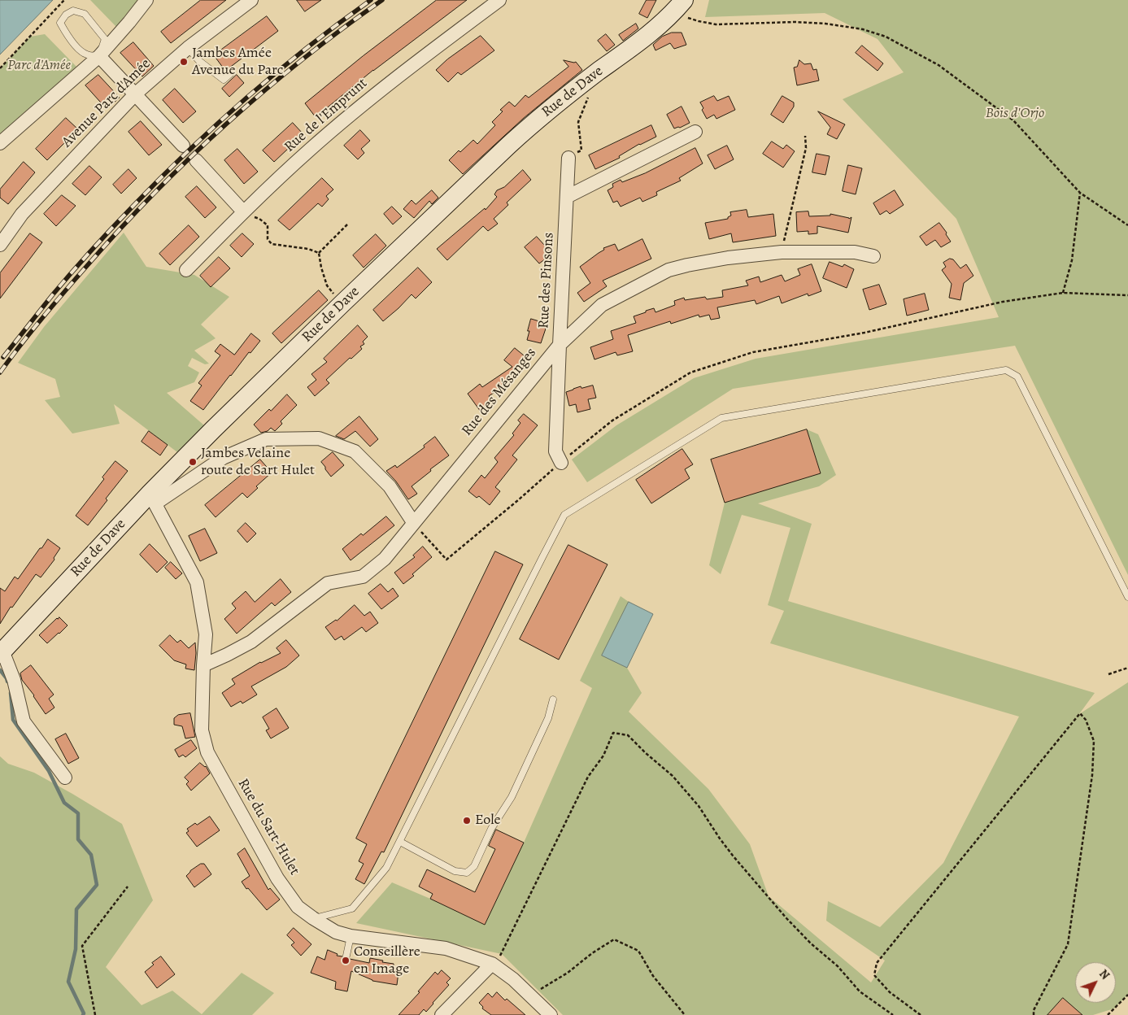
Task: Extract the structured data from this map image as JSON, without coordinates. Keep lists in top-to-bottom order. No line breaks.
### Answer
{"streets":{"main road":["Rue de Dave"],"street":["Avenue Parc d'Amée","Rue de l'Emprunt","Rue des Pinsons","Rue des Mésanges","Rue du Sart-Hulet"]},"crossings":[["Rue de Dave","Rue du Sart-Hulet"],["Rue des Pinsons","Rue des Mésanges"],["Rue des Mésanges","Rue du Sart-Hulet"]],"parks":["Parc d'Amée","Bois d'Orjo"],"places":["Jambes Amée Avenue du Parc","Jambes Velaine route de Sart Hulet","Eole","Conseillère en Image"],"north":"top right"}
